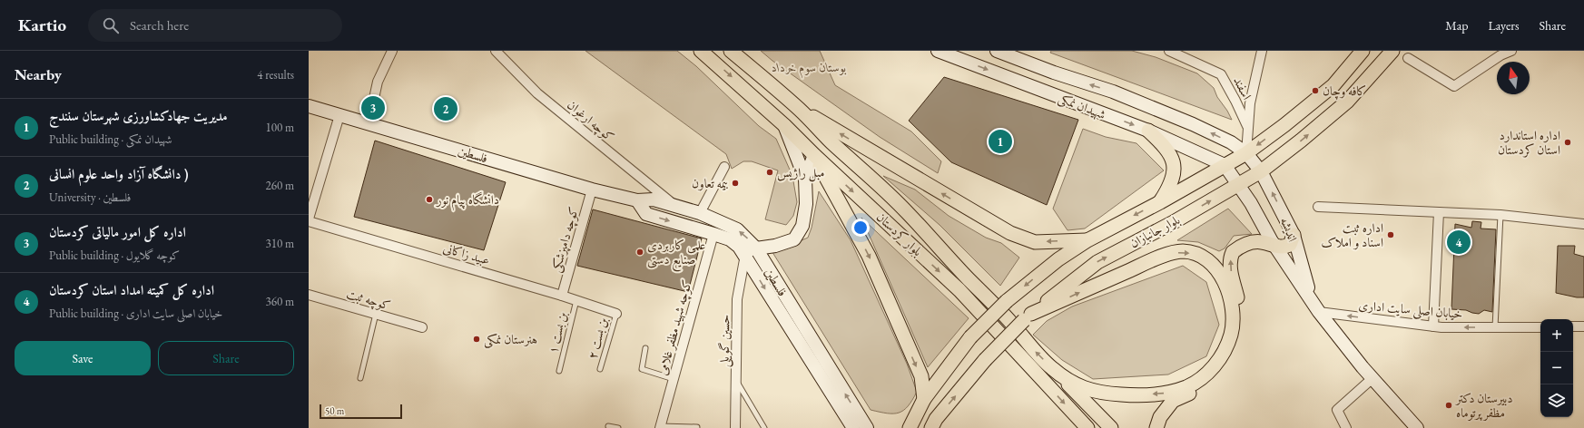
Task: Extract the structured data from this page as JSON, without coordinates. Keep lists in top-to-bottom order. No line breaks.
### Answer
{"streets":{"main road":["بلوار جانبازان","بلوار کردستان"],"street":["اسفند","شهیدان نمکی","کوچه ارغوان","فلسطین","اندیشه","کوچه دامپزشکی","عبید زاکانی","کوچه ثبت","خیابان اصلی سایت اداری","کوچه شهید مظفر غلامی","حسین گویلی"],"lane":["بن بست ۱","بن بست ۲"]},"crossings":[["شهیدان نمکی","اندیشه"],["شهیدان نمکی","بلوار جانبازان"],["کوچه ارغوان","فلسطین"],["فلسطین","کوچه دامپزشکی"],["فلسطین","کوچه شهید مظفر غلامی"],["فلسطین","حسین گویلی"],["اندیشه","بلوار جانبازان"],["اندیشه","خیابان اصلی سایت اداری"],["بلوار جانبازان","بلوار کردستان"],["کوچه دامپزشکی","عبید زاکانی"],["عبید زاکانی","بن بست ۱"],["عبید زاکانی","بن بست ۲"]],"one_way":["خیابان اصلی سایت اداری"],"parks":["بوستان سوم خرداد"],"places":["کافه وچان","اداره استاندارد استان کردستان","مبل راژیس","بیمه تعاون","دانشگاه پیام نور","اداره ثبت اسناد و املاک","علمی کاربردی صنایع دستی","هنرستان نمکی","دبیرستان دکتر مظفر پرتوماه"],"scale_bar":"50 m","north":"top","page":{"header":"Kartio","search":"Search here","nav":["Map","Layers","Share"],"heading":["Nearby","4 results"],"pins":["3","2","1","4"],"list":[{"mark":"1","name":"مدیریت جهادکشاورزی شهرستان سنندج","note":"Public building · شهیدان نمکی","value":"100 m"},{"mark":"2","name":"دانشگاه آزاد واحد علوم انسانی )","note":"University · فلسطین","value":"260 m"},{"mark":"3","name":"اداره کل امور مالیاتی کردستان","note":"Public building · کوچه گلایول","value":"310 m"},{"mark":"4","name":"اداره کل کمیته امداد استان کردستان","note":"Public building · خیابان اصلی سایت اداری","value":"360 m"}],"map_buttons":["+","−"],"buttons":["Save","Share"],"scale":"50 m"}}
